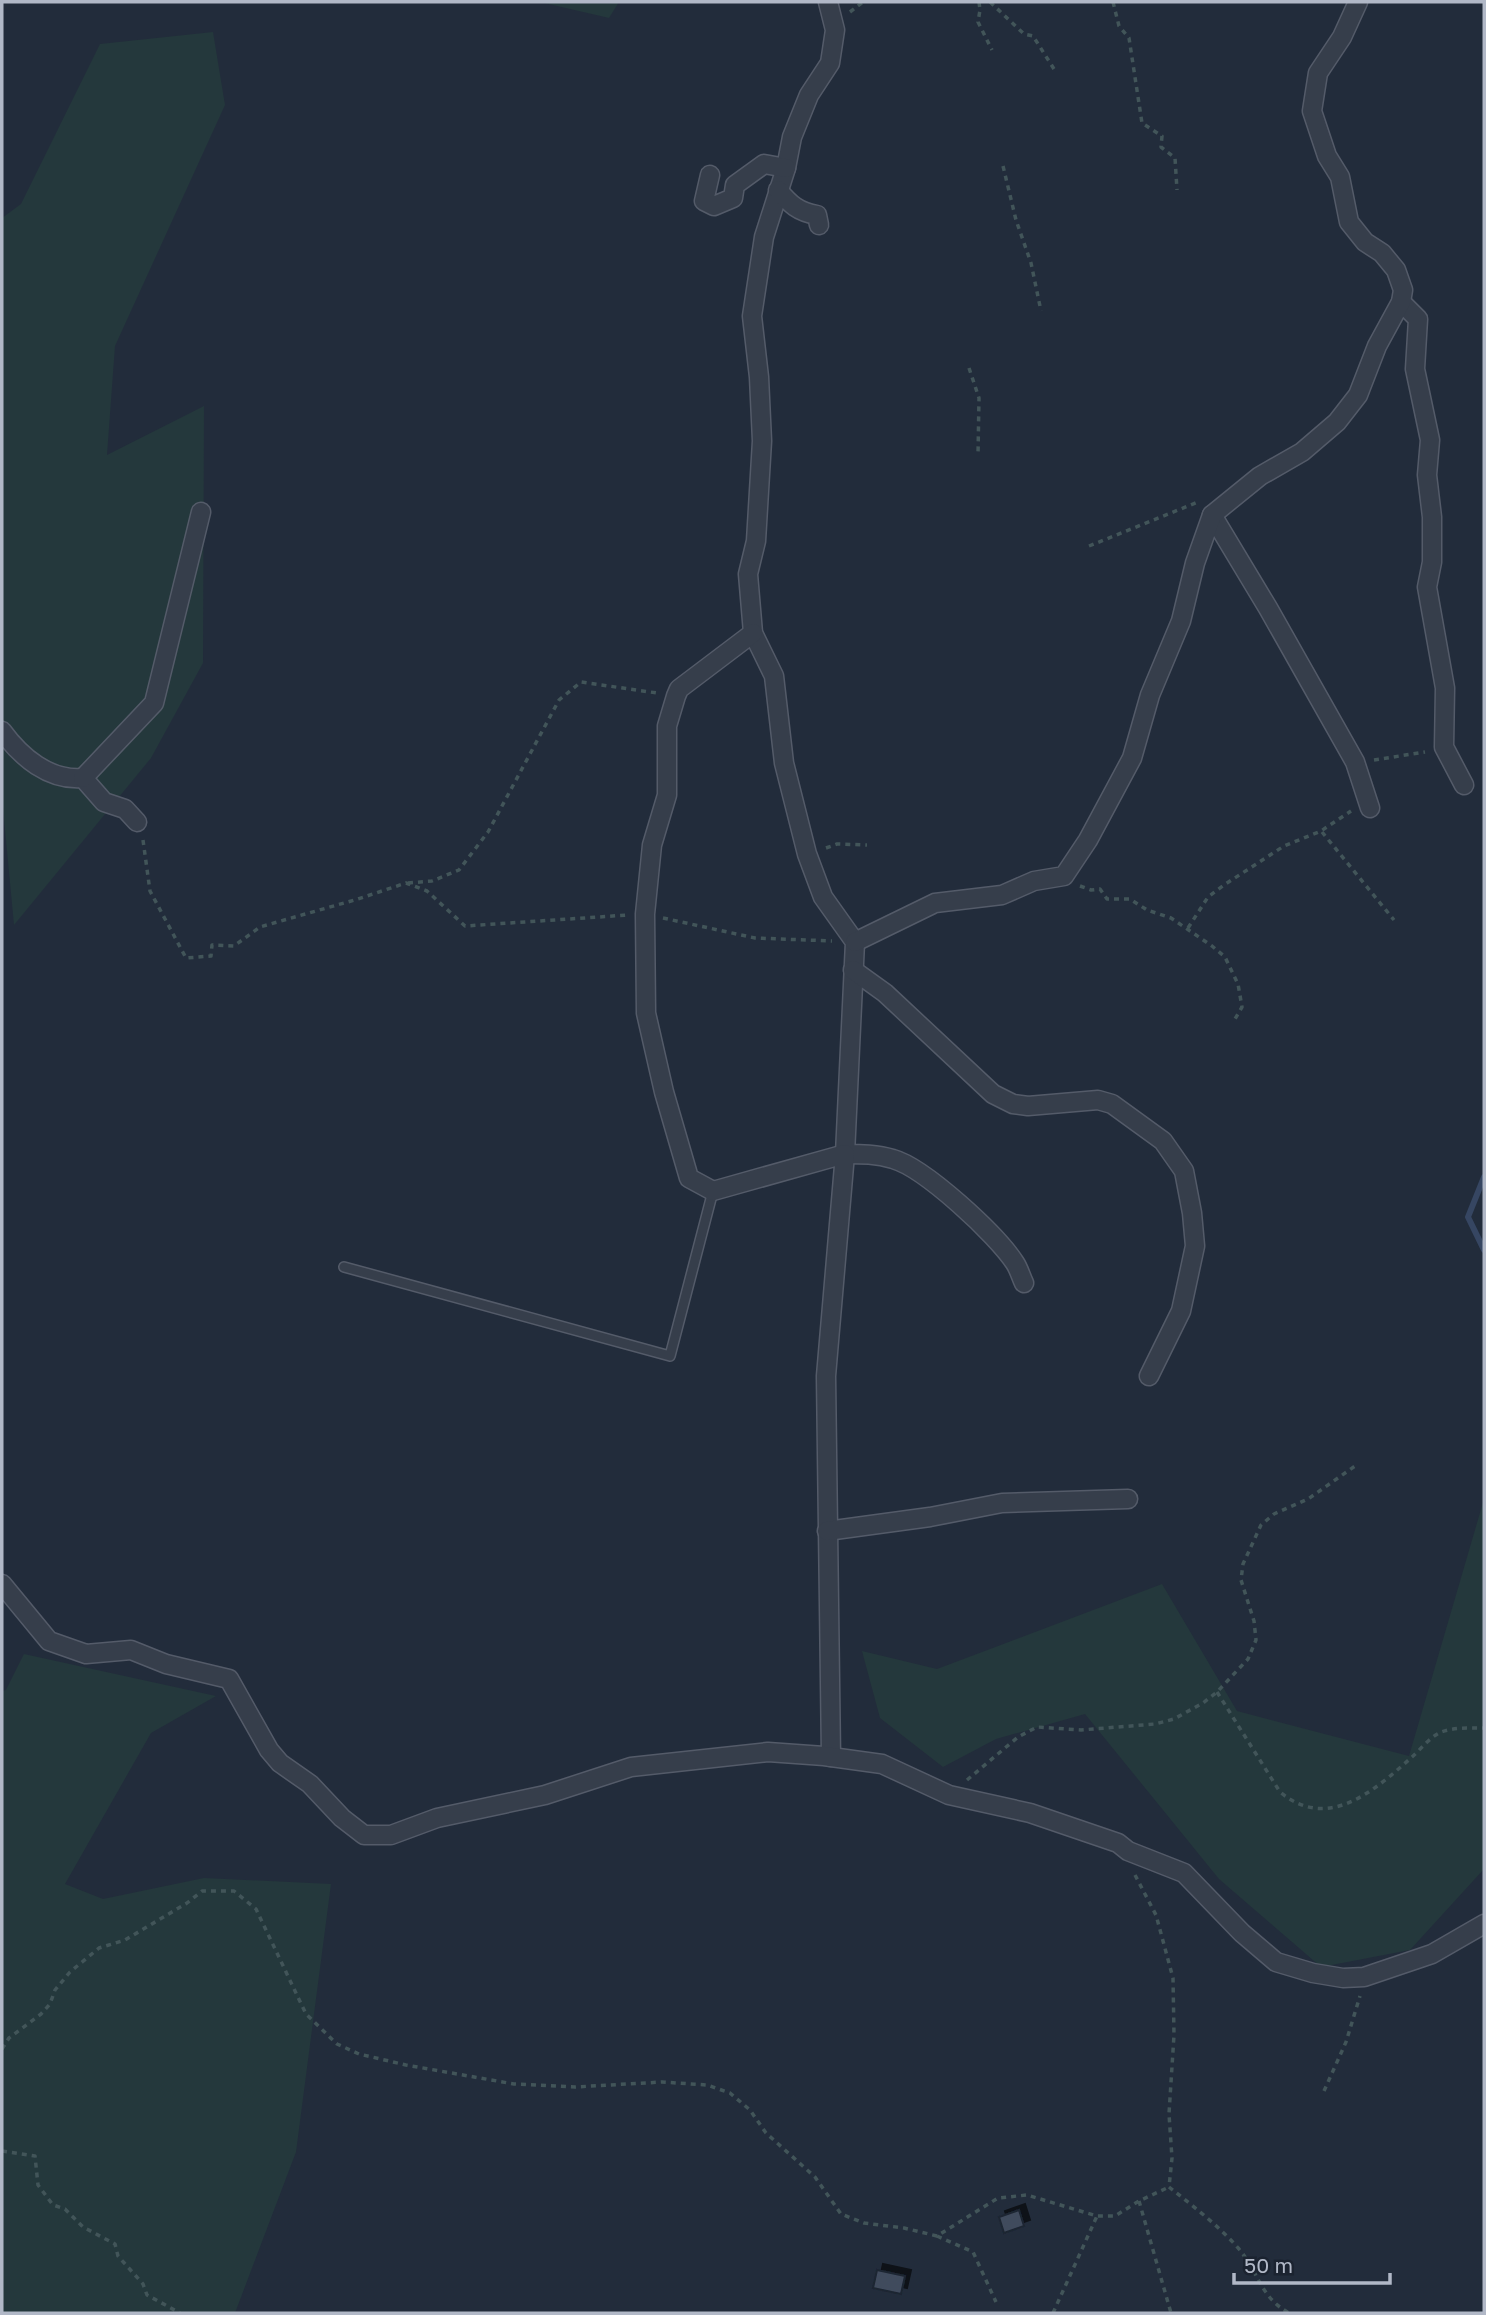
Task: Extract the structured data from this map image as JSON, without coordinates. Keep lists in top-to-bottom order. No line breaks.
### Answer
{"scale_bar":"50 m"}
